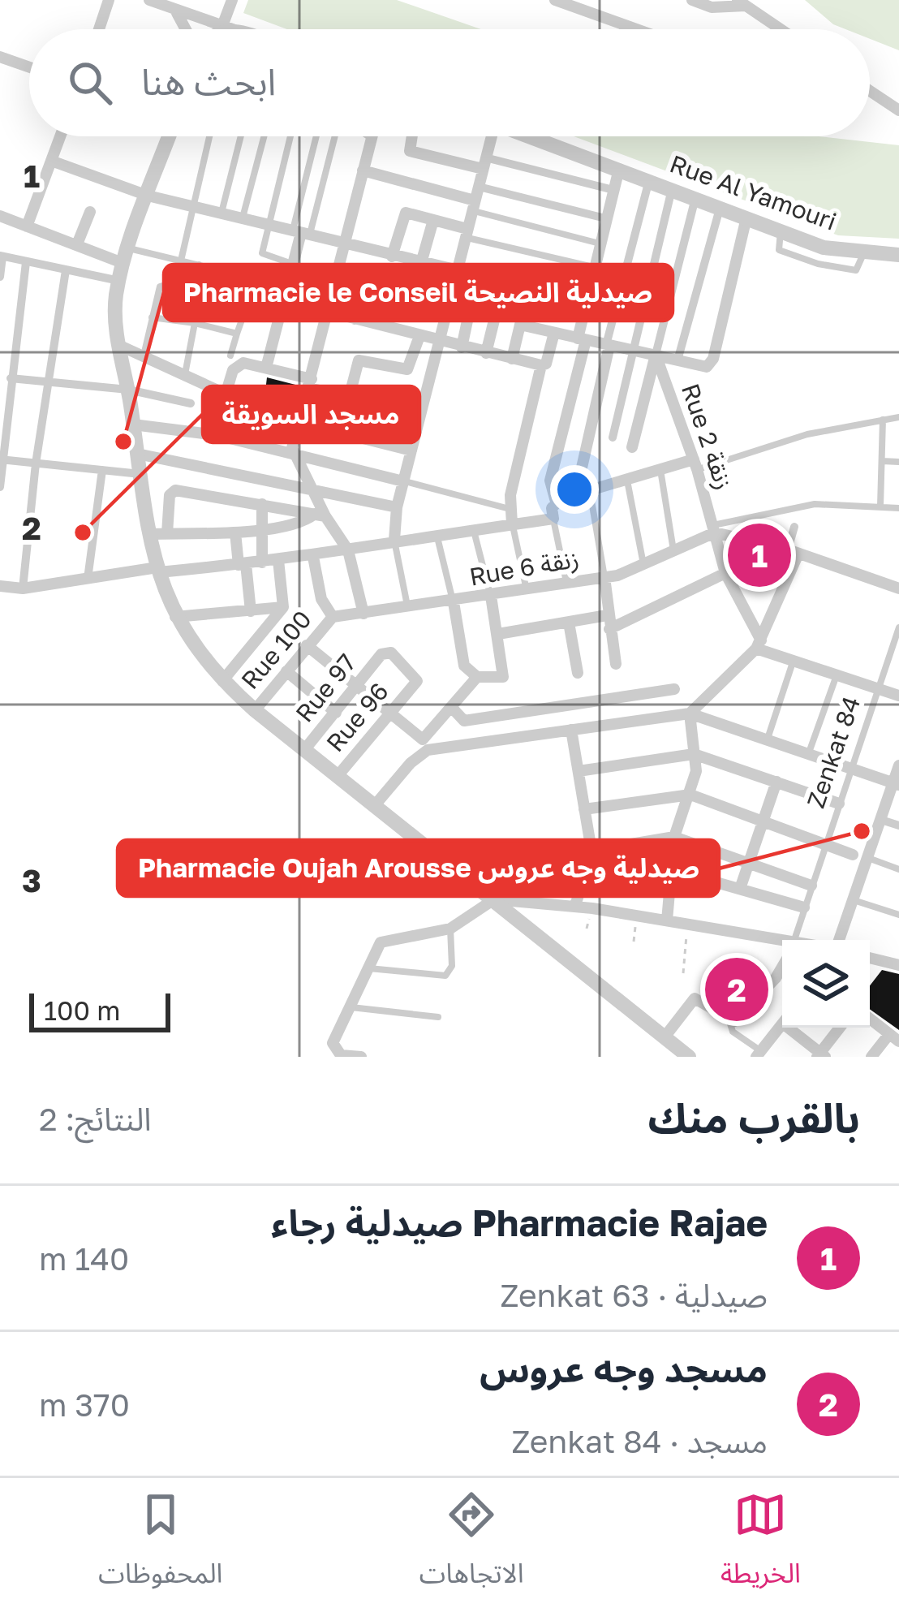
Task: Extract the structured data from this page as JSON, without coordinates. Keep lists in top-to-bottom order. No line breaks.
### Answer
{"streets":{"street":["Rue Al Yamouri","Rue 2 زنقة","Rue 6 زنقة","Rue 100","Rue 97","Rue 96"],"lane":["Zenkat 84"]},"crossings":[["Rue 2 زنقة","Rue 6 زنقة"],["Rue 6 زنقة","Rue 100"],["Rue 97","Rue 96"]],"places":["Pharmacie le Conseil صيدلية النصيحة","مسجد السويقة","Pharmacie Oujah Arousse صيدلية وجه عروس"],"scale_bar":"100 m","page":{"search":"ابحث هنا","pins":["1","2"],"scale":"100 m","heading":["بالقرب منك","النتائج: 2"],"list":[{"mark":"1","name":"Pharmacie Rajae صيدلية رجاء","note":"صيدلية · Zenkat 63","value":"140 m"},{"mark":"2","name":"مسجد وجه عروس","note":"مسجد · Zenkat 84","value":"370 m"}],"nav":["الخريطة","الاتجاهات","المحفوظات"]},"grid":{"rows":["1","2","3"]}}
